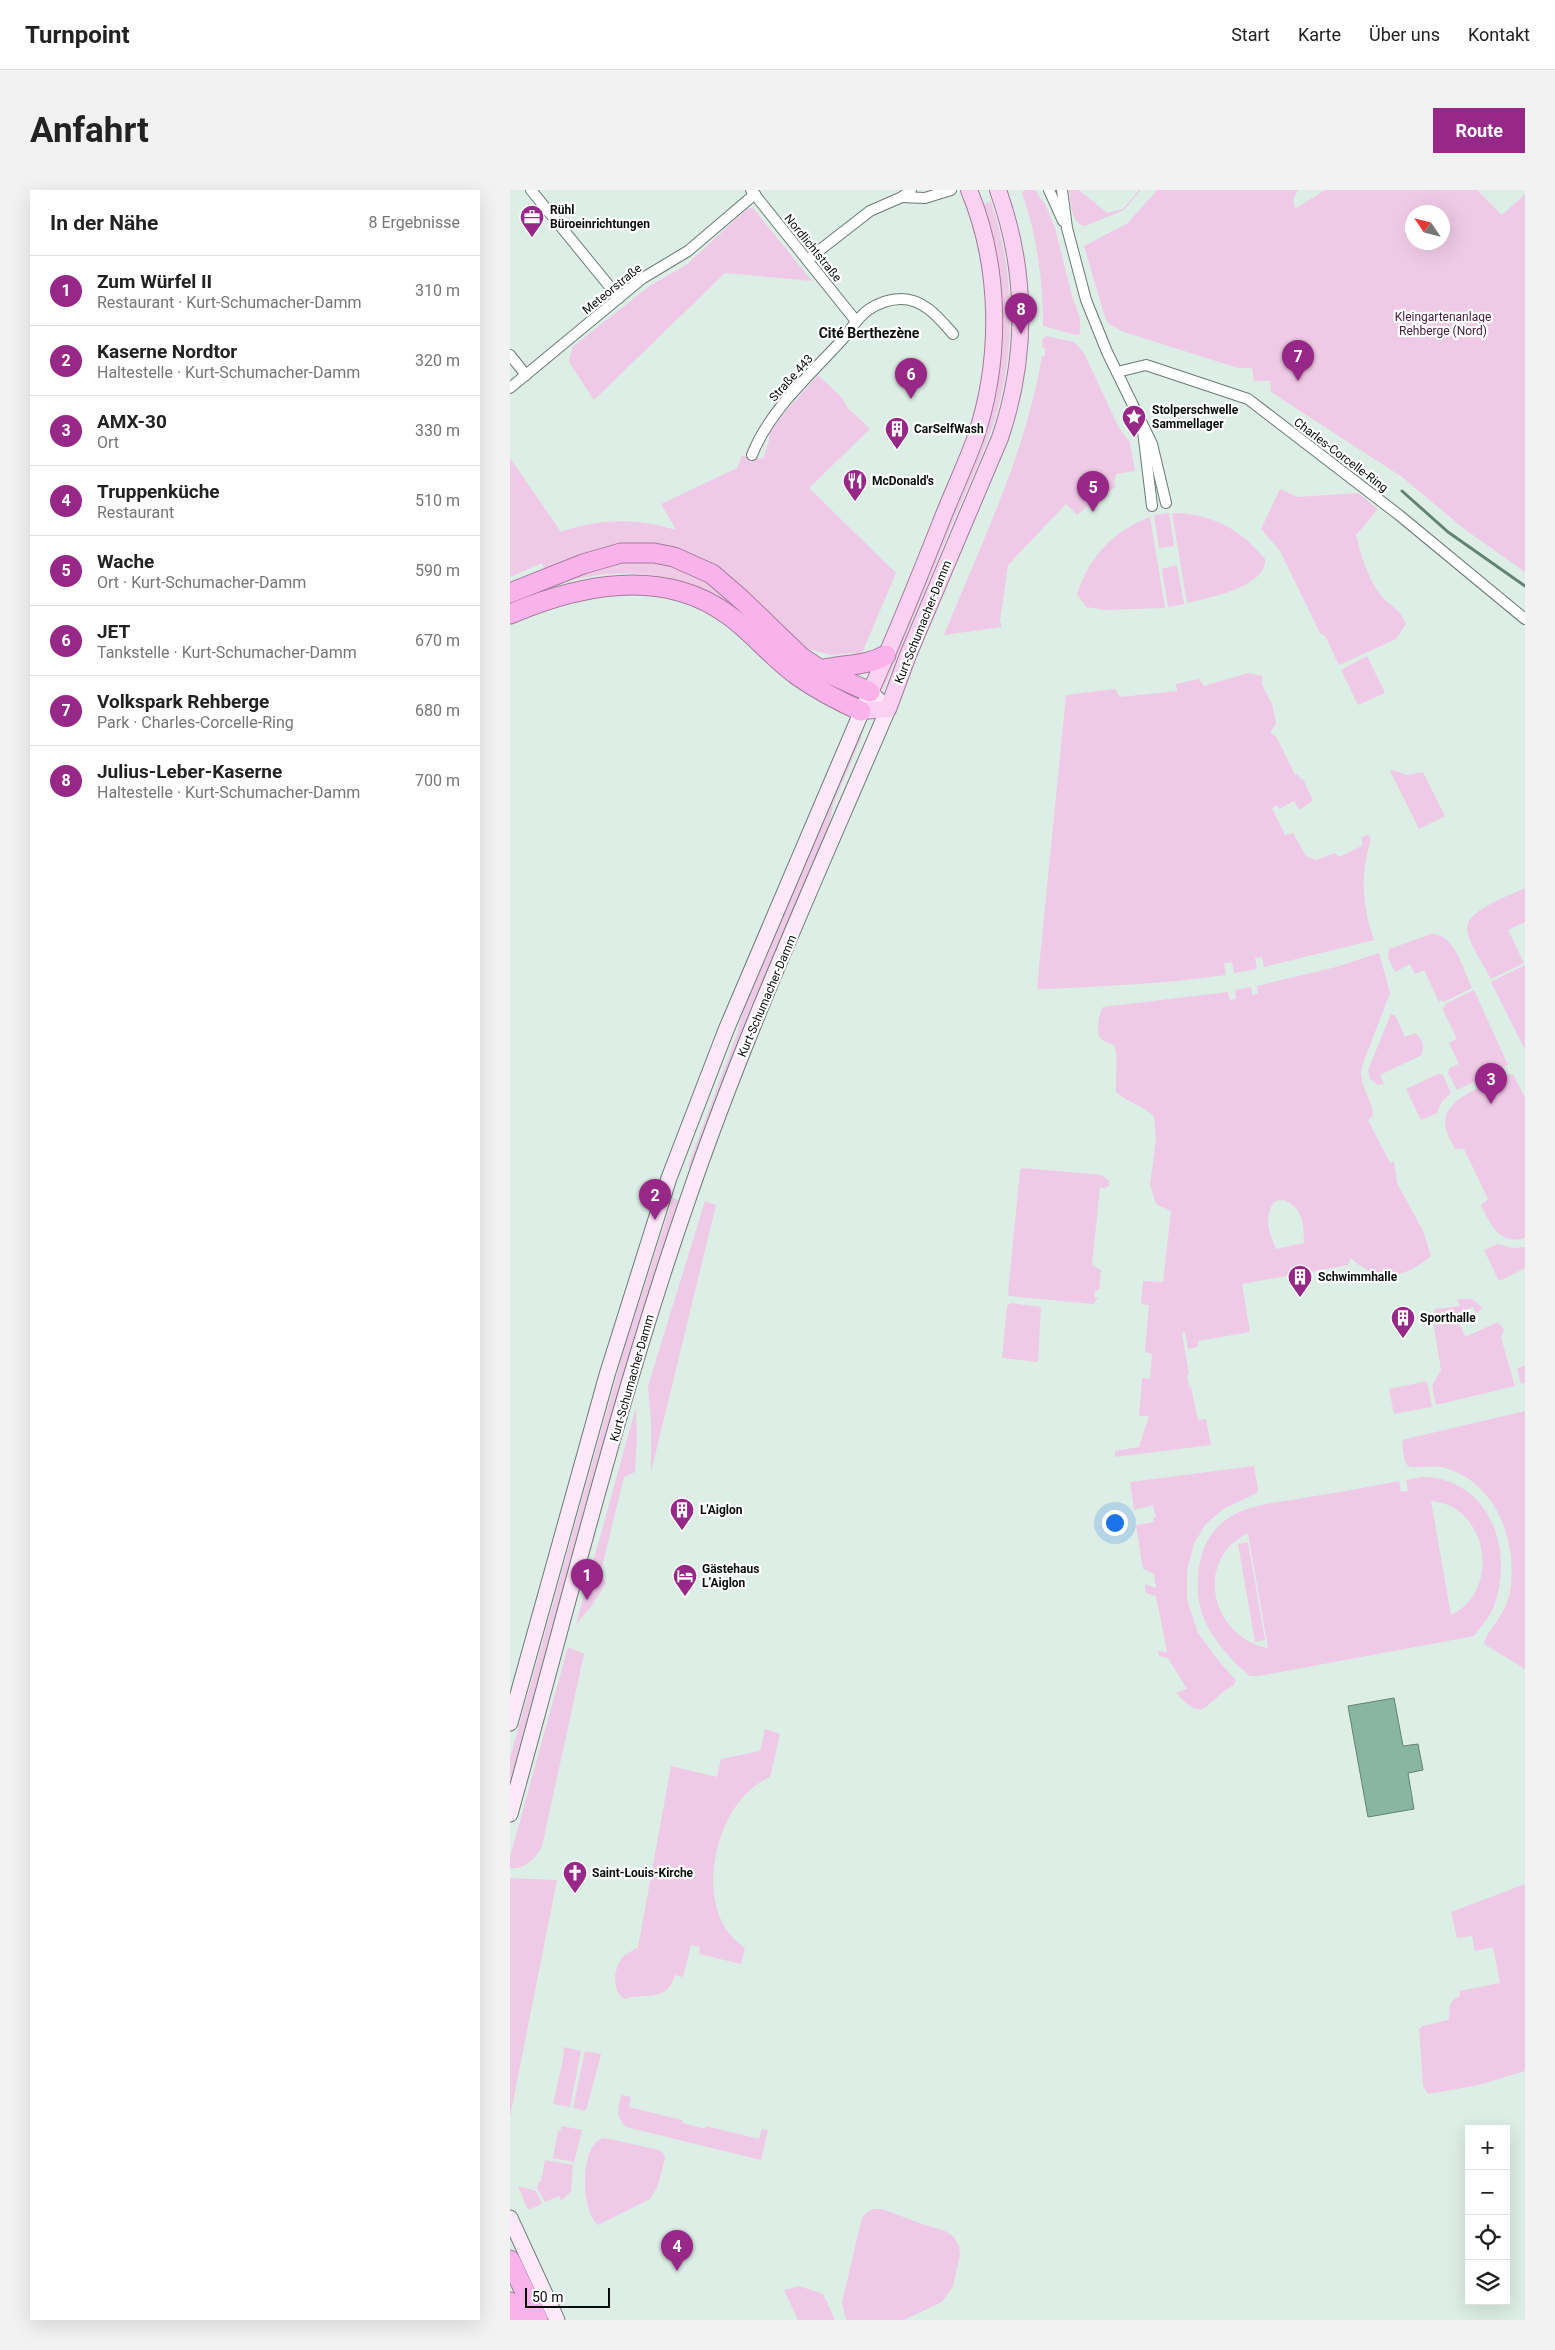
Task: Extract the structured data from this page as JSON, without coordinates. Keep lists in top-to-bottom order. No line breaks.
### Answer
{"streets":{"main road":["Kurt-Schumacher-Damm"],"street":["Nordlichtstraße","Meteorstraße","Straße 443","Charles-Corcelle-Ring"]},"crossings":[["Nordlichtstraße","Meteorstraße"],["Nordlichtstraße","Straße 443"]],"districts":["Cité Berthezène"],"parks":["Kleingartenanlage Rehberge (Nord)"],"places":{"office":["Rühl Büroeinrichtungen"],"place":["Stolperschwelle Sammellager"],"building":["CarSelfWash","Schwimmhalle","Sporthalle","L'Aiglon"],"restaurant":["McDonald's"],"hotel":["Gästehaus L’Aiglon"],"church":["Saint-Louis-Kirche"]},"scale_bar":"50 m","north":"top left","page":{"header":"Turnpoint","nav":["Start","Karte","Über uns","Kontakt"],"buttons":"Route","title":"Anfahrt","heading":["In der Nähe","8 Ergebnisse"],"list":[{"mark":"1","name":"Zum Würfel II","note":"Restaurant · Kurt-Schumacher-Damm","value":"310 m"},{"mark":"2","name":"Kaserne Nordtor","note":"Haltestelle · Kurt-Schumacher-Damm","value":"320 m"},{"mark":"3","name":"AMX-30","note":"Ort","value":"330 m"},{"mark":"4","name":"Truppenküche","note":"Restaurant","value":"510 m"},{"mark":"5","name":"Wache","note":"Ort · Kurt-Schumacher-Damm","value":"590 m"},{"mark":"6","name":"JET","note":"Tankstelle · Kurt-Schumacher-Damm","value":"670 m"},{"mark":"7","name":"Volkspark Rehberge","note":"Park · Charles-Corcelle-Ring","value":"680 m"},{"mark":"8","name":"Julius-Leber-Kaserne","note":"Haltestelle · Kurt-Schumacher-Damm","value":"700 m"}],"pins":["8","7","6","5","3","2","1","4"],"map_buttons":["+","−"],"scale":"50 m"}}
